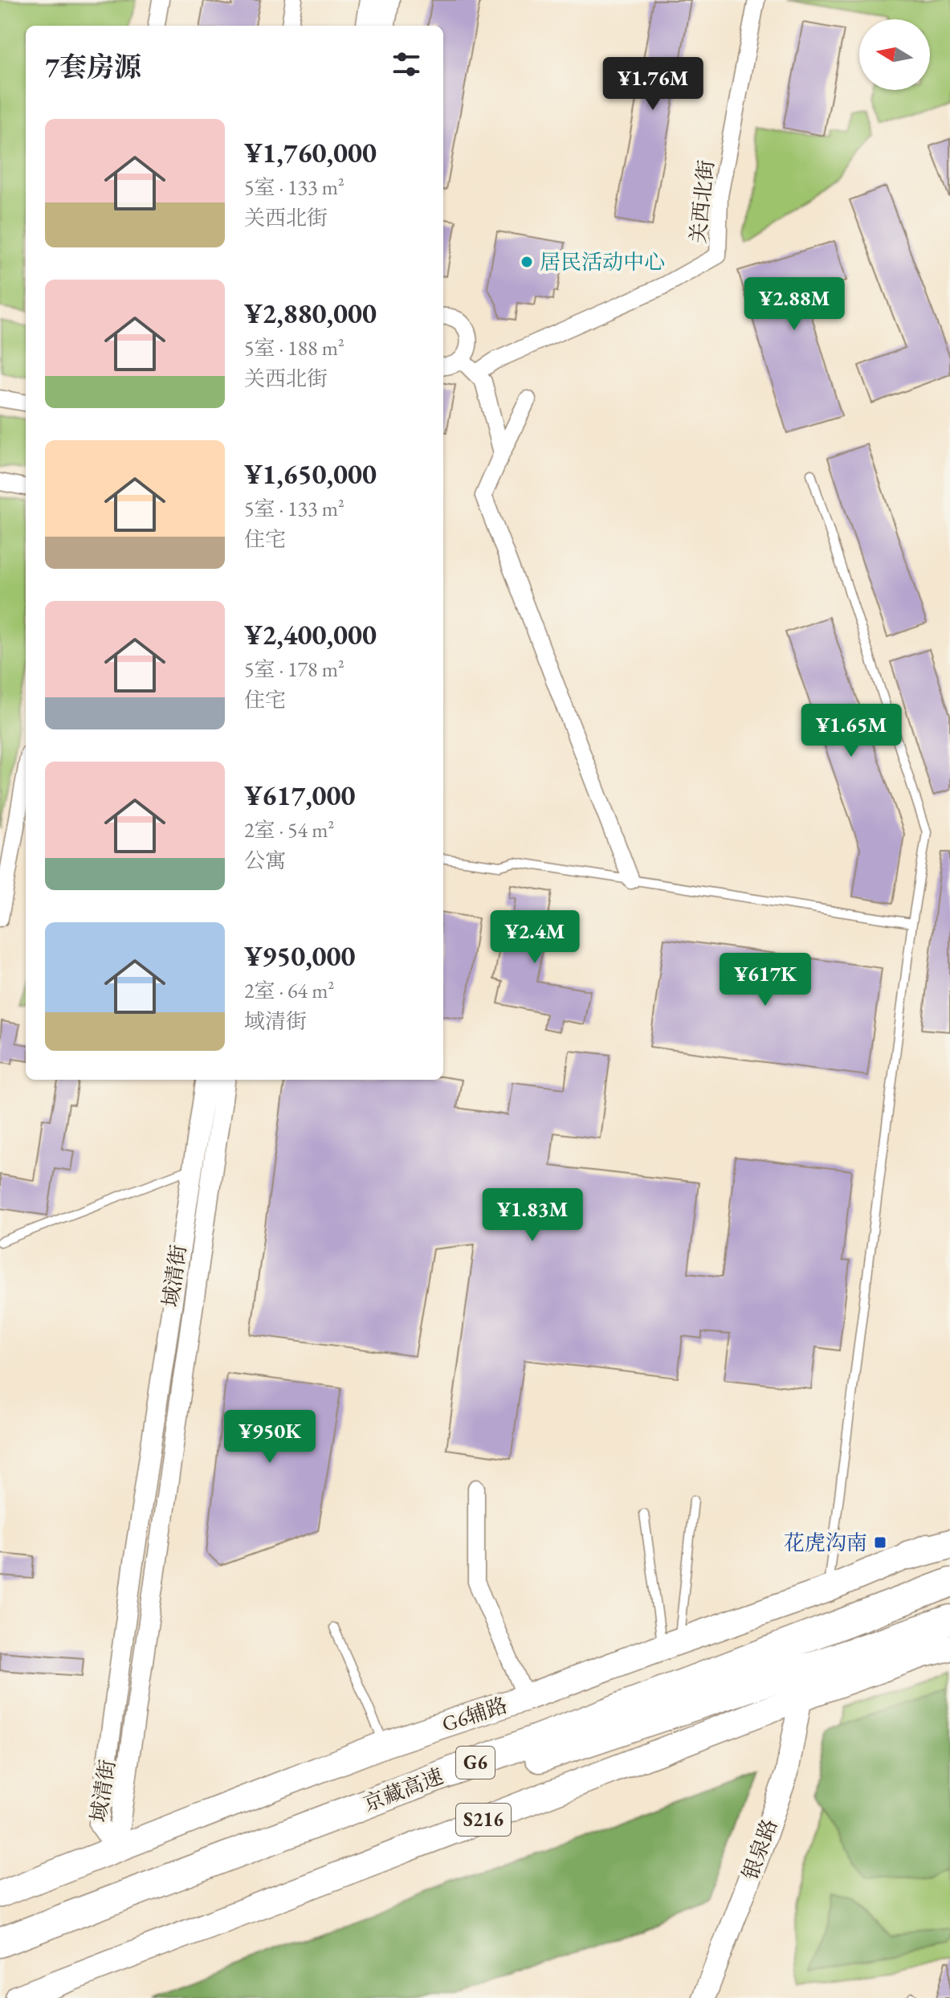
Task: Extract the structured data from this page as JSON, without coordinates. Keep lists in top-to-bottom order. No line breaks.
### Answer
{"streets":{"highway":["G6","京藏高速"],"main road":["G6辅路","S216","银泉路"],"street":["关西北街","域清街"]},"crossings":[["域清街","G6辅路"],["S216","银泉路"]],"places":{"other":["居民活动中心"],"transit":["花虎沟南"]},"north":"left","page":{"heading":"7套房源","price":["¥1.76M","¥2.88M","¥1.65M","¥2.4M","¥617K","¥1.83M","¥950K"],"list":[{"name":"¥1,760,000","note":"5室 · 133 m² · 关西北街"},{"name":"¥2,880,000","note":"5室 · 188 m² · 关西北街"},{"name":"¥1,650,000","note":"5室 · 133 m² · 住宅"},{"name":"¥2,400,000","note":"5室 · 178 m² · 住宅"},{"name":"¥617,000","note":"2室 · 54 m² · 公寓"},{"name":"¥950,000","note":"2室 · 64 m² · 域清街"}]}}
